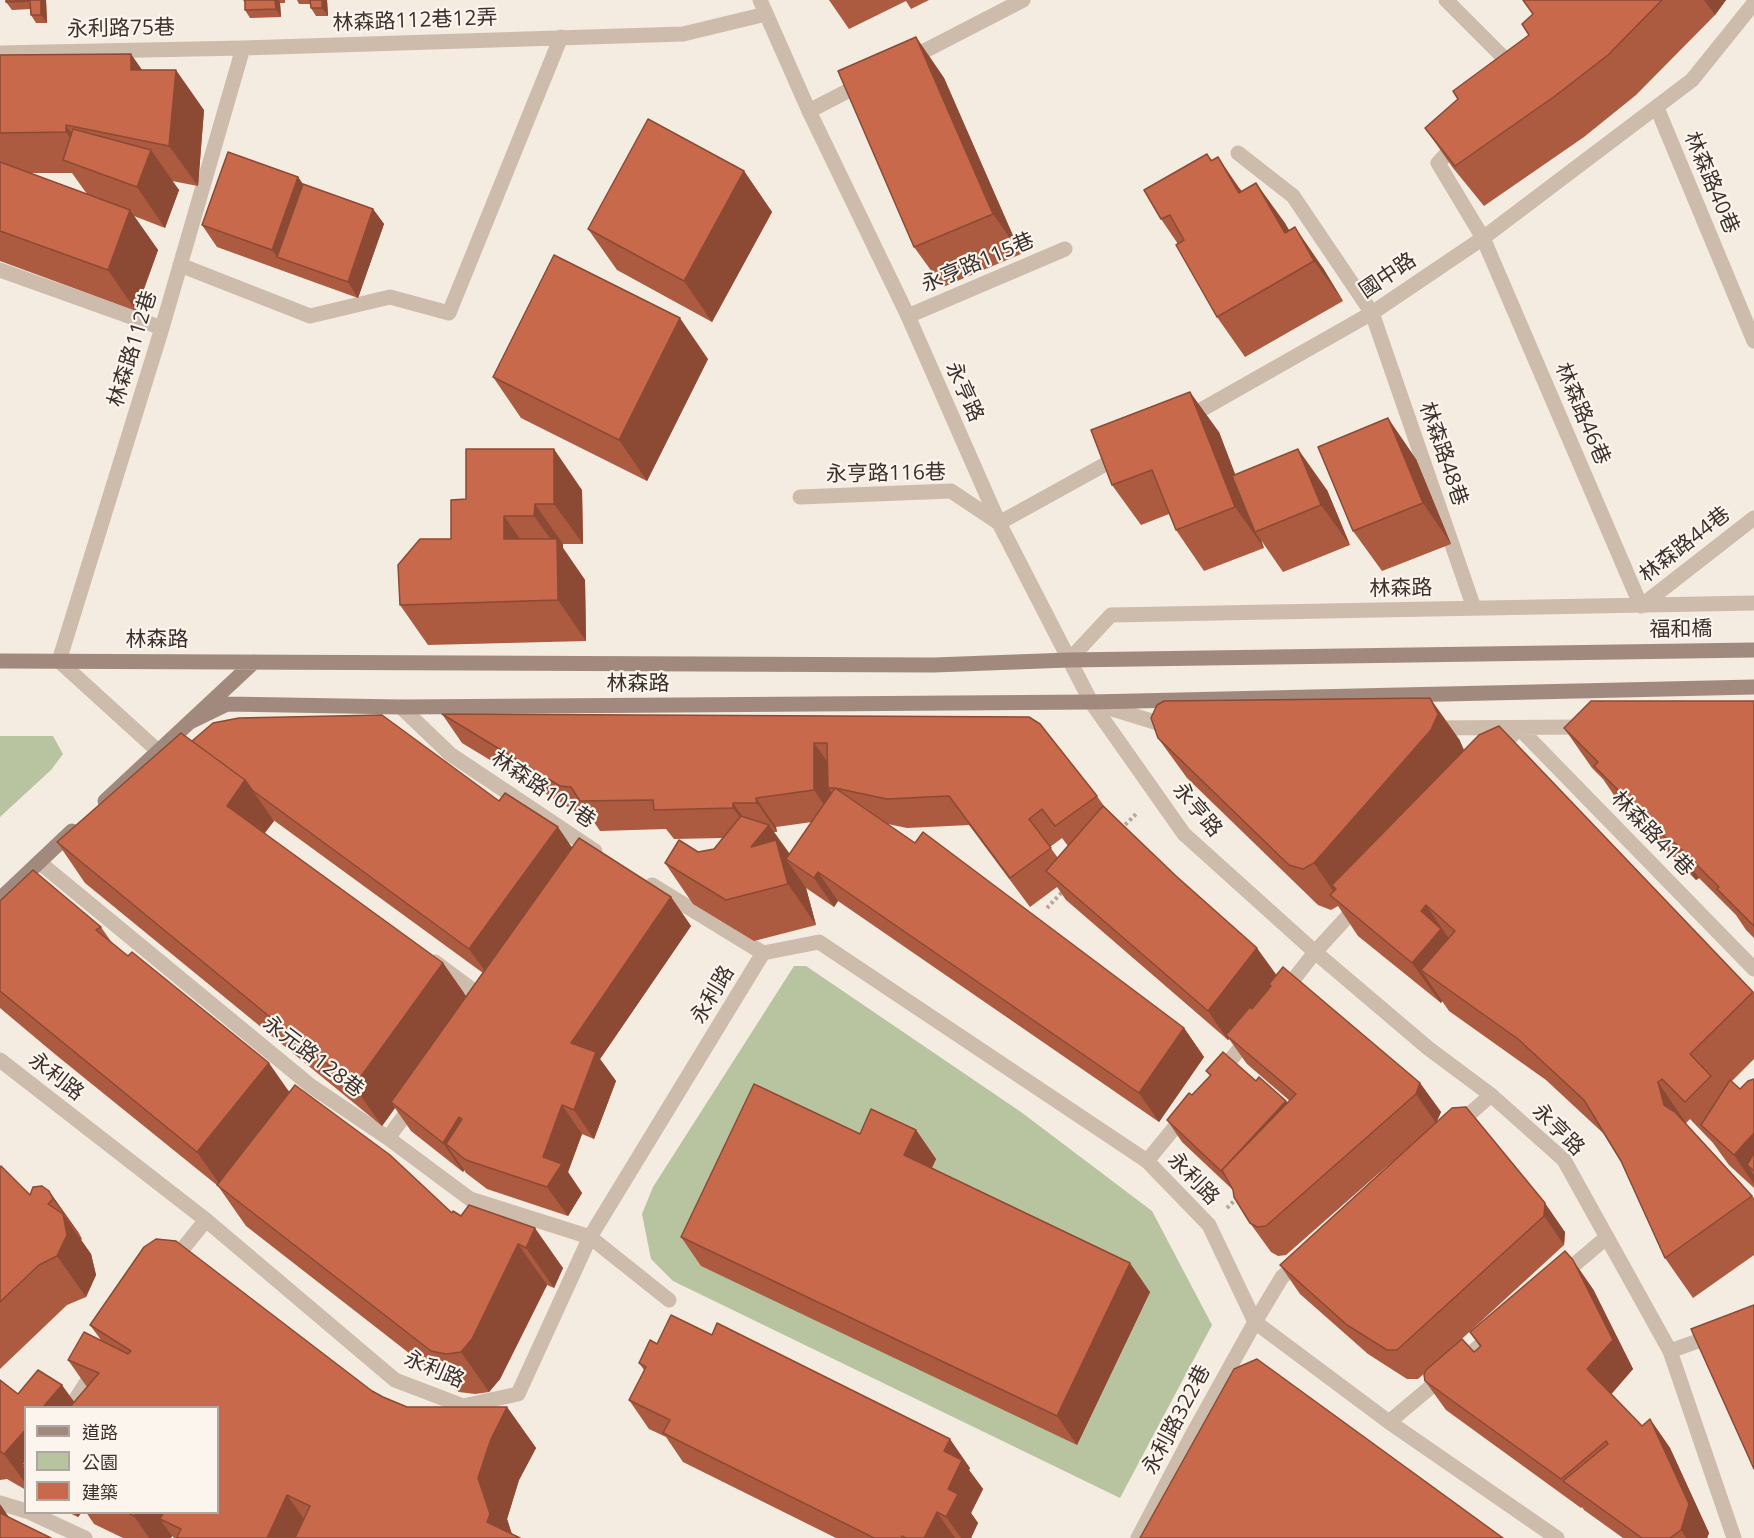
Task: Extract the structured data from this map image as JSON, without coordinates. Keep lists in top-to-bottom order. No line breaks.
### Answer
{"streets":{"street":["林森路112巷12弄","永利路75巷","林森路40巷","永亨路115巷","國中路","林森路112巷","永亨路","林森路46巷","林森路48巷","永亨路116巷","林森路44巷","林森路","福和橋","林森路101巷","林森路41巷","永利路","永元路128巷","永利路322巷"]},"crossings":[["林森路112巷12弄","永利路75巷"],["林森路112巷12弄","林森路112巷"],["林森路112巷12弄","永亨路"],["永利路75巷","林森路112巷"],["林森路40巷","國中路"],["永亨路115巷","永亨路"],["國中路","林森路46巷"],["國中路","林森路48巷"],["林森路112巷","林森路"],["永亨路","永亨路116巷"],["永亨路","林森路"],["林森路46巷","林森路44巷"],["林森路46巷","林森路"],["林森路48巷","林森路"],["林森路44巷","林森路"],["林森路","福和橋"],["林森路","林森路101巷"],["林森路","永元路128巷"],["永利路","永元路128巷"],["永利路","永利路322巷"]],"legend":["道路","公園","建築"]}
